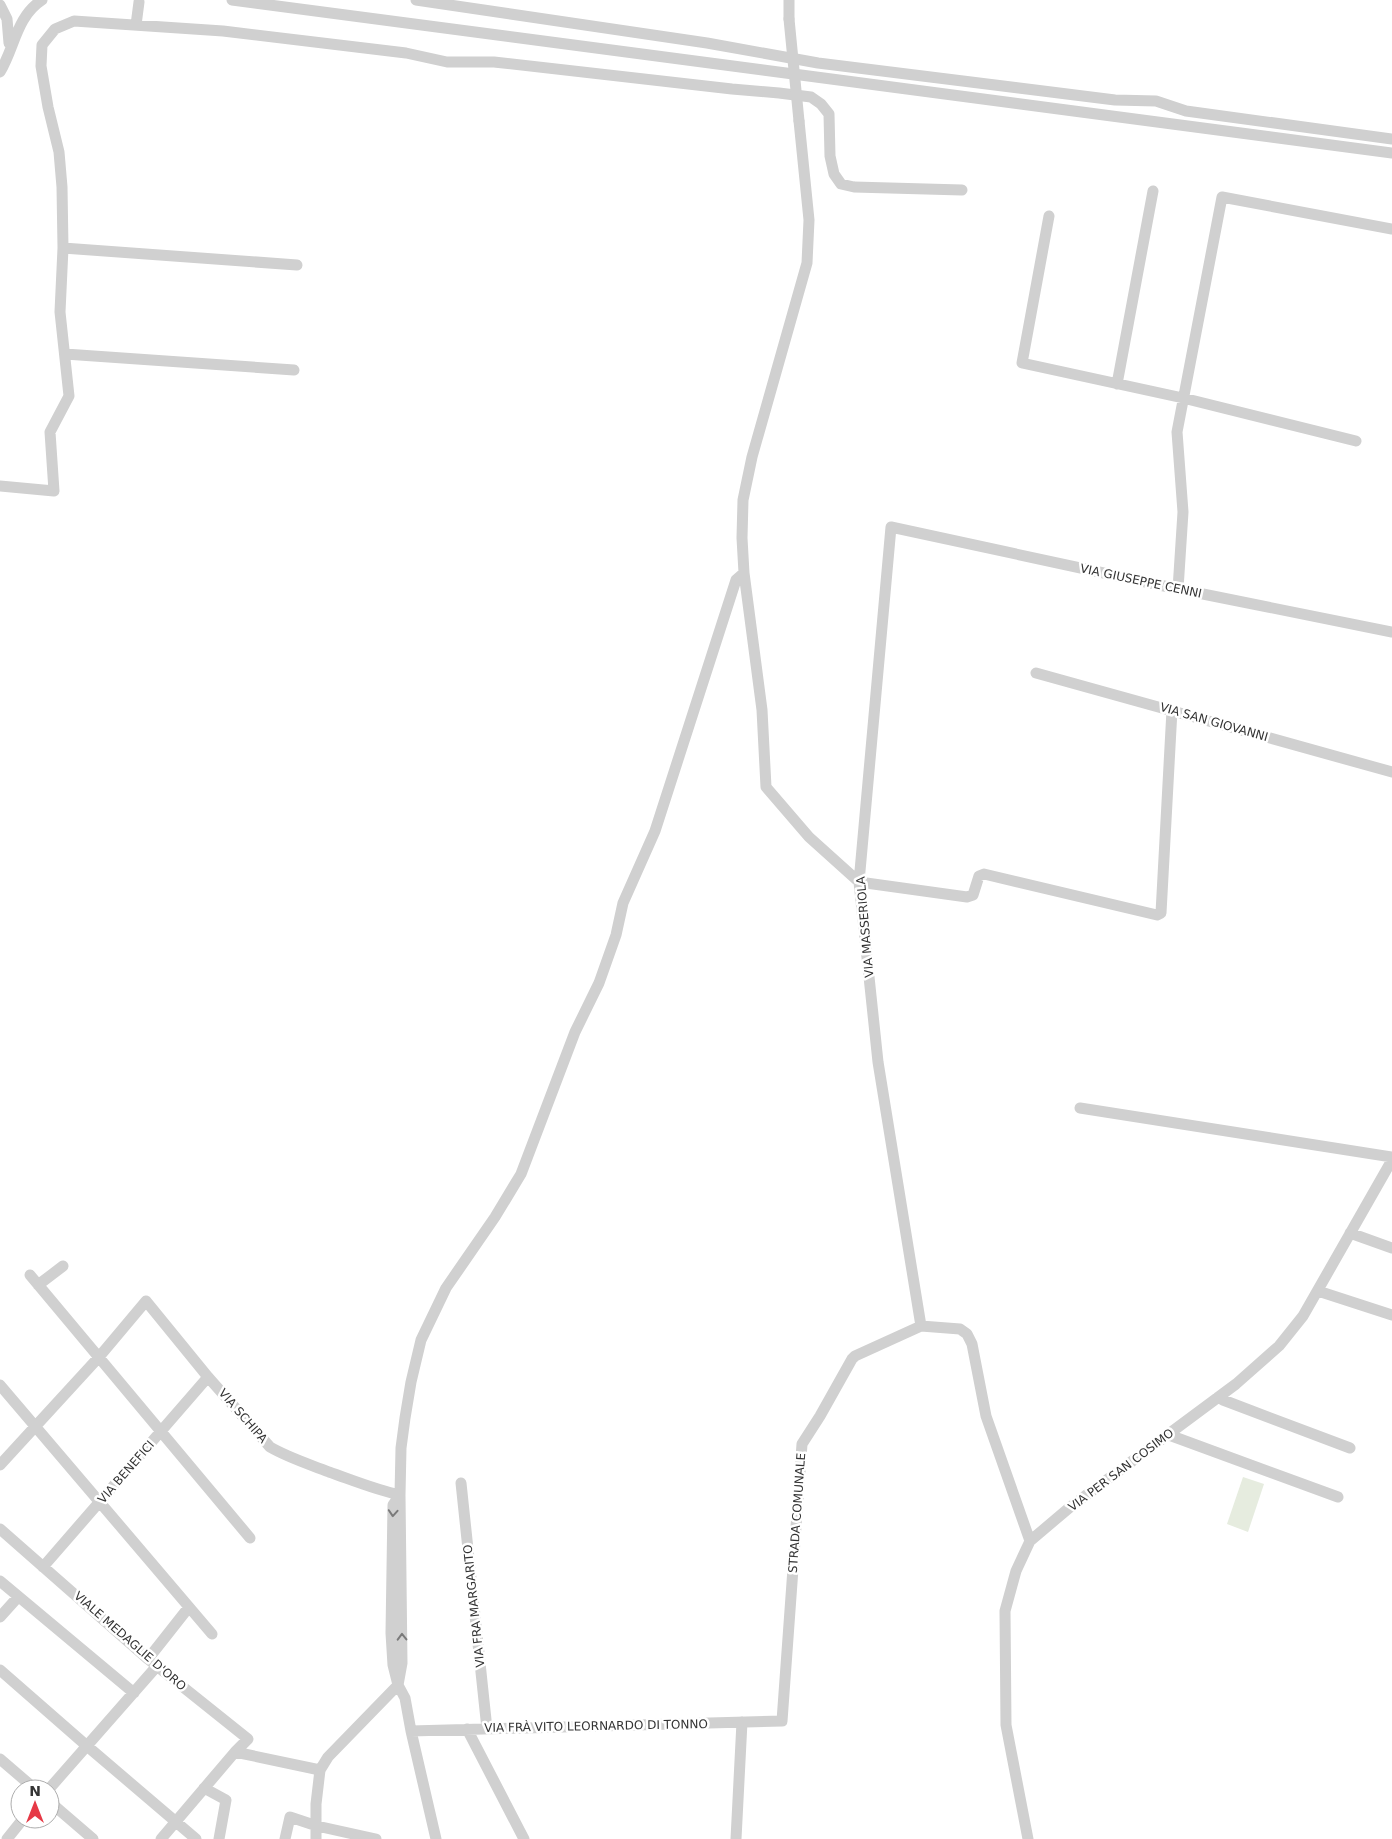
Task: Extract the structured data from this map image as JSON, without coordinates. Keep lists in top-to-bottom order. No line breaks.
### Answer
{"streets":{"street":["VIA GIUSEPPE CENNI","VIA SAN GIOVANNI","VIA MASSERIOLA","VIA SCHIPA","VIA PER SAN COSIMO","VIA BENEFICI","STRADA COMUNALE","VIA FRA MARGARITO","VIALE MEDAGLIE D'ORO","VIA FRÀ VITO LEORNARDO DI TONNO"]},"crossings":[["VIA GIUSEPPE CENNI","VIA MASSERIOLA"],["VIA MASSERIOLA","STRADA COMUNALE"],["VIA SCHIPA","VIA BENEFICI"],["VIA PER SAN COSIMO","STRADA COMUNALE"],["VIA BENEFICI","VIALE MEDAGLIE D'ORO"],["STRADA COMUNALE","VIA FRÀ VITO LEORNARDO DI TONNO"],["VIA FRA MARGARITO","VIA FRÀ VITO LEORNARDO DI TONNO"]],"north":"top"}
